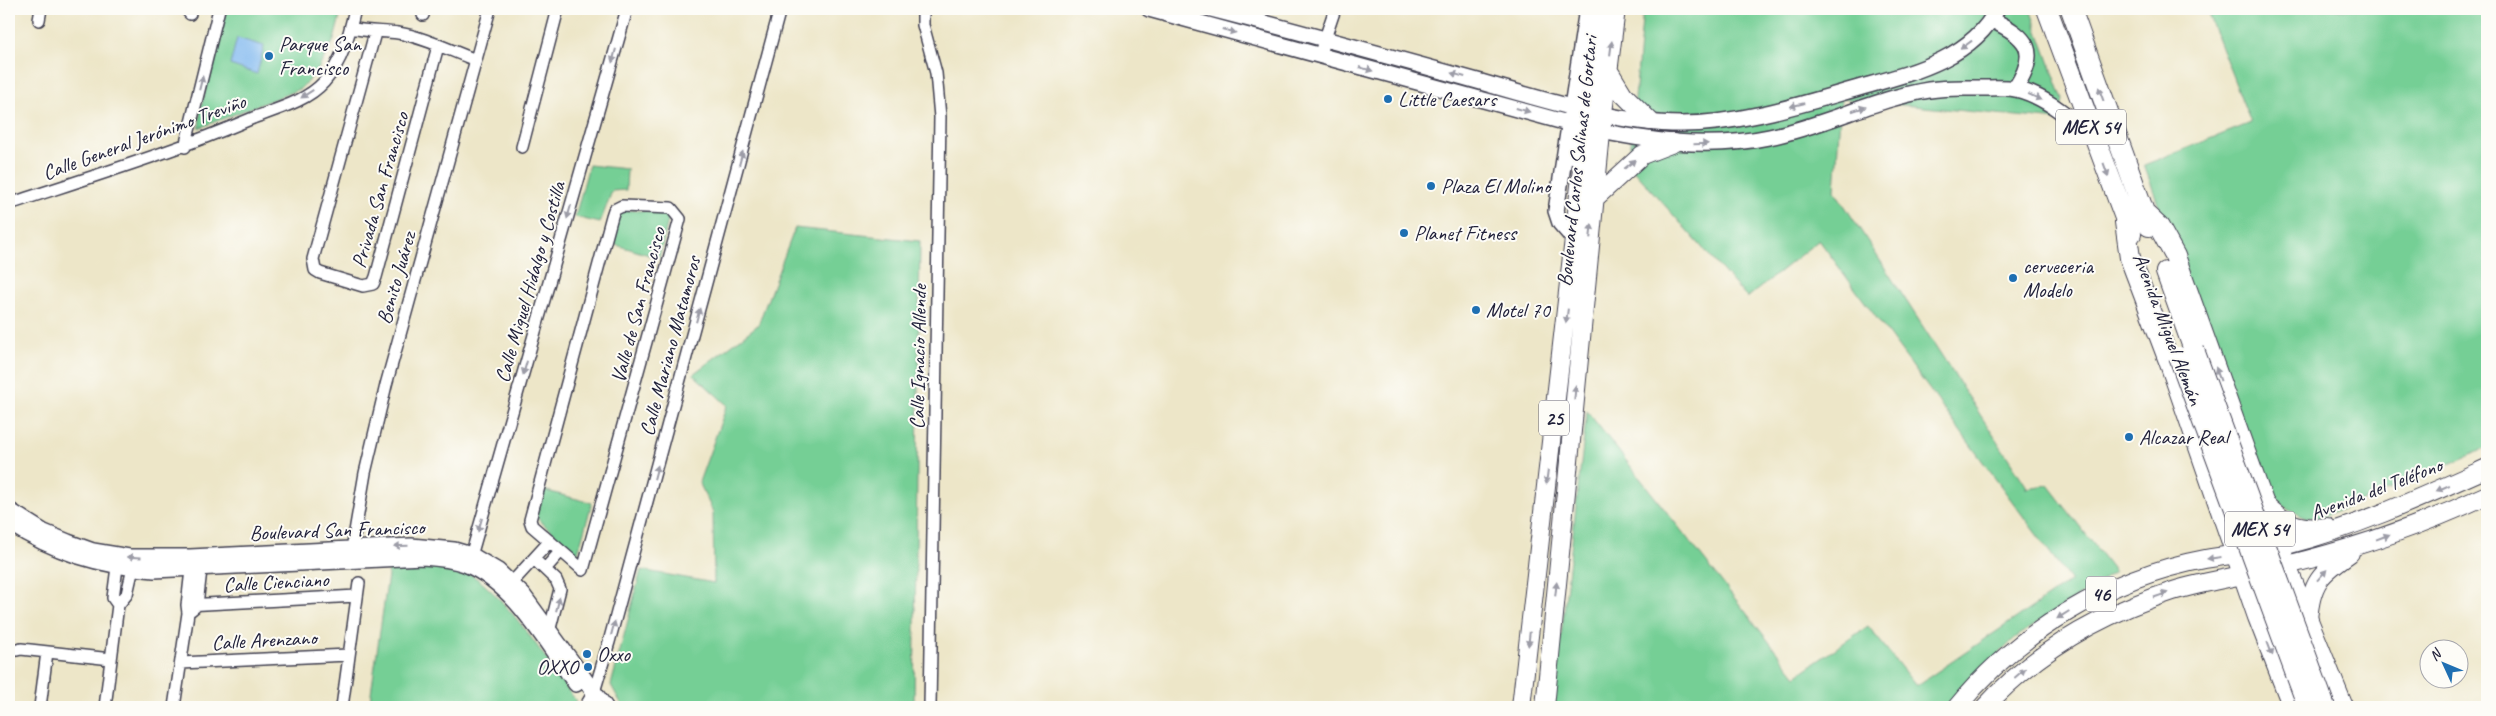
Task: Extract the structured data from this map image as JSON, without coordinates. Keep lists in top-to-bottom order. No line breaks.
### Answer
{"streets":{"highway":["MEX 54","Avenida Miguel Alemán"],"main road":["Boulevard Carlos Salinas de Gortari","25","Avenida del Teléfono","46"],"street":["Calle General Jerónimo Treviño","Privada San Francisco","Benito Juárez","Calle Miguel Hidalgo y Costilla","Valle de San Francisco","Calle Mariano Matamoros","Calle Ignacio Allende","Boulevard San Francisco","Calle Cienciano","Calle Arenzano"]},"crossings":[["Benito Juárez","Boulevard San Francisco"],["Calle Miguel Hidalgo y Costilla","Boulevard San Francisco"],["Calle Mariano Matamoros","Boulevard San Francisco"],["Avenida del Teléfono","46"]],"one_way":["Calle General Jerónimo Treviño","Calle Mariano Matamoros"],"places":["Parque San Francisco","Little Caesars","Plaza El Molino","Planet Fitness","cerveceria Modelo","Motel 70","Alcazar Real","Oxxo","OXXO"],"north":"top left"}
